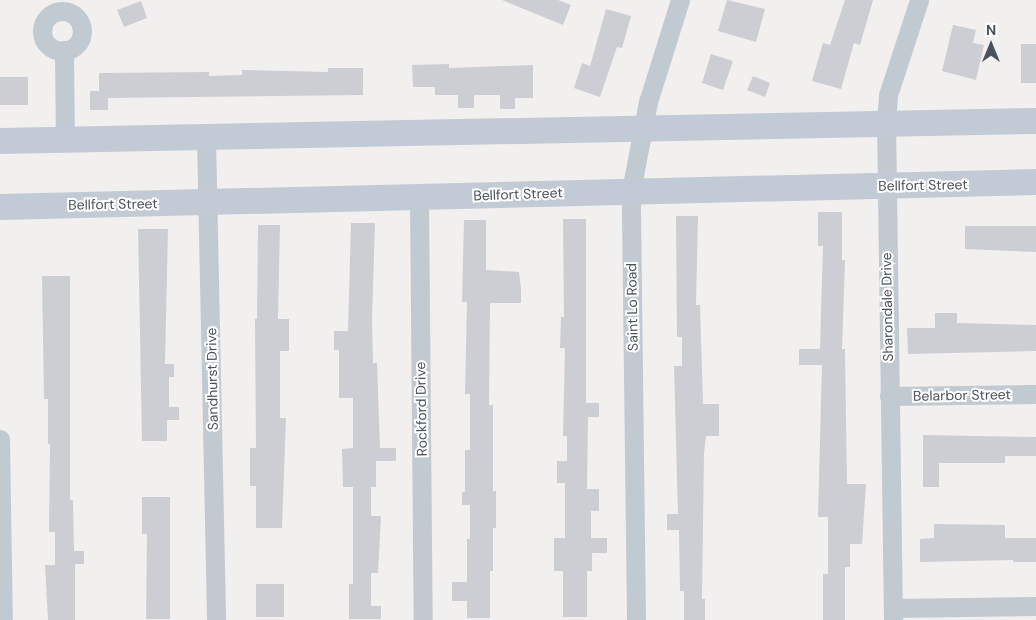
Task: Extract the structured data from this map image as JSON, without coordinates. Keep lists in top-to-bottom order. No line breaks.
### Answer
{"streets":{"main road":["Bellfort Street"],"street":["Saint Lo Road","Sharondale Drive","Sandhurst Drive","Belarbor Street","Rockford Drive"]},"crossings":[["Bellfort Street","Saint Lo Road"],["Bellfort Street","Sharondale Drive"],["Bellfort Street","Sandhurst Drive"],["Bellfort Street","Rockford Drive"],["Sharondale Drive","Belarbor Street"]],"north":"top"}
